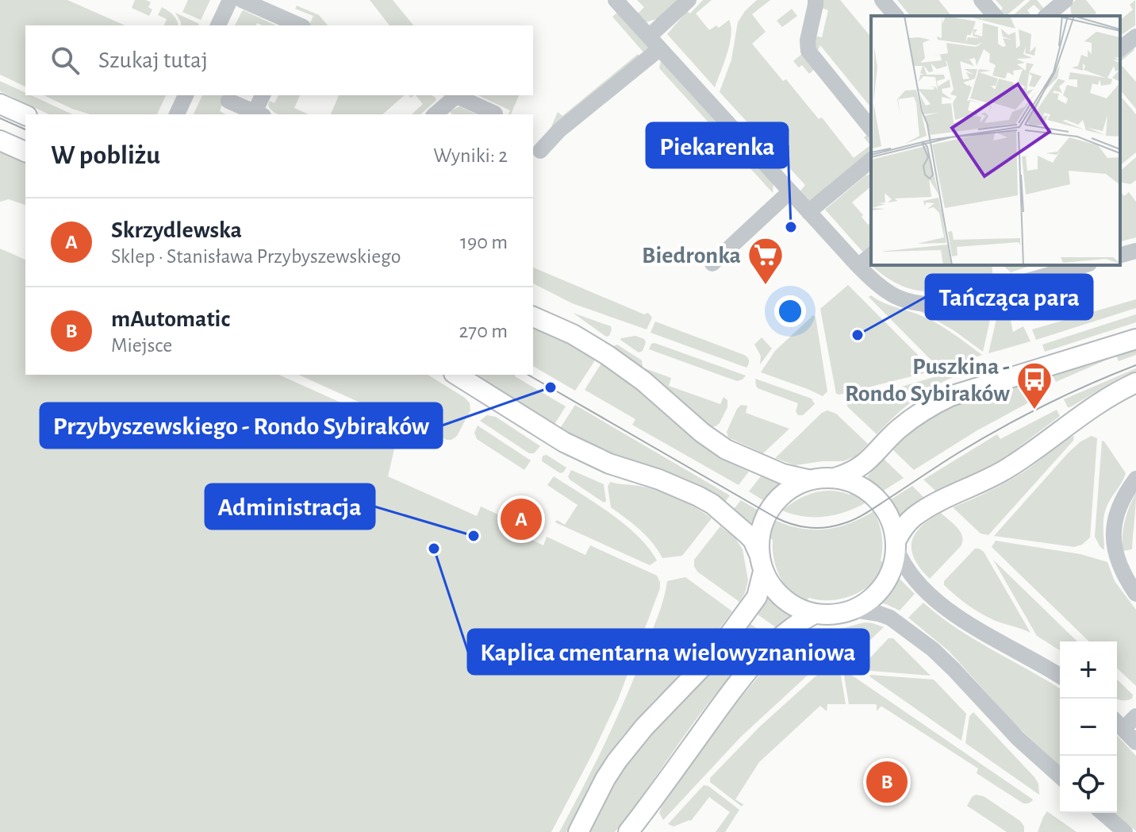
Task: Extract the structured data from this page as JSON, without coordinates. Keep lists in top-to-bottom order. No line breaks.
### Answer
{"places":{"other":["Piekarenka","Tańcząca para","Przybyszewskiego - Rondo Sybiraków","Administracja","Kaplica cmentarna wielowyznaniowa"],"supermarket":["Biedronka"],"bus stop":["Puszkina - Rondo Sybiraków"]},"page":{"search":"Szukaj tutaj","heading":["W pobliżu","Wyniki: 2"],"list":[{"mark":"A","name":"Skrzydlewska","note":"Sklep · Stanisława Przybyszewskiego","value":"190 m"},{"mark":"B","name":"mAutomatic","note":"Miejsce","value":"270 m"}],"pins":["A","B"],"map_buttons":["+","−"]}}
